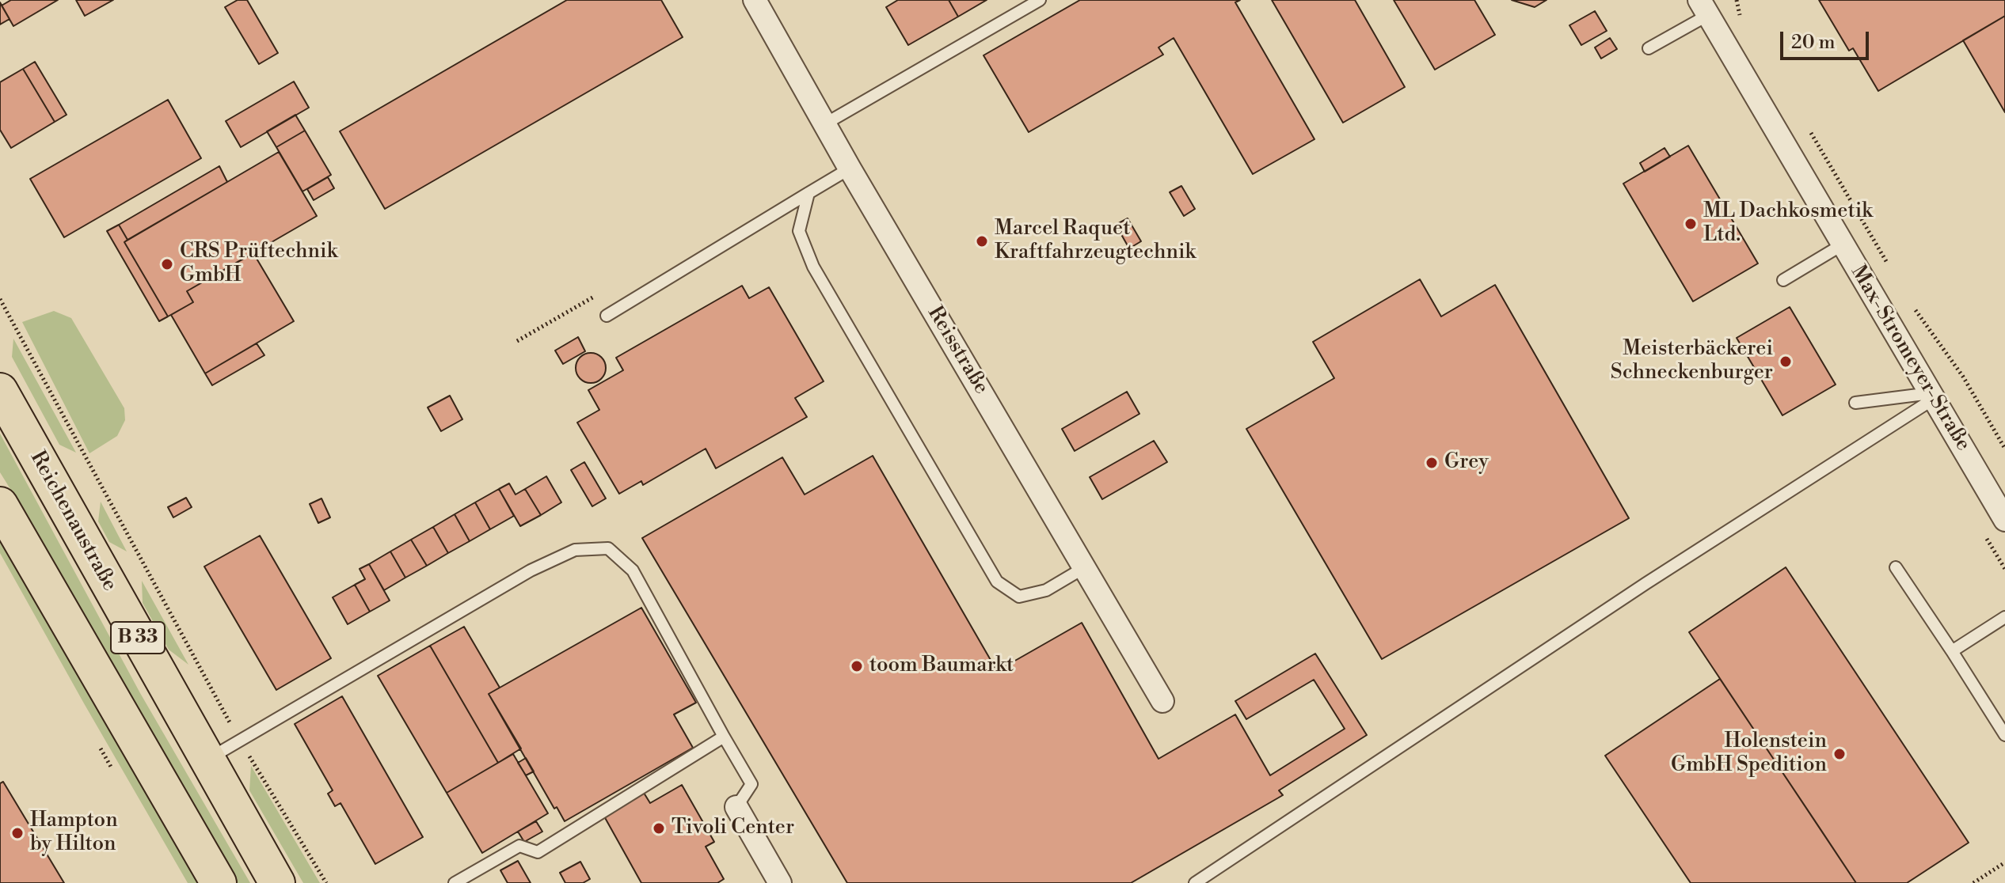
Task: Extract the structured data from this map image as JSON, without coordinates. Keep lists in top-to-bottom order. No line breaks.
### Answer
{"streets":{"main road":["Reichenaustraße","B 33"],"street":["Reisstraße","Max-Stromeyer-Straße"]},"places":["ML Dachkosmetik Ltd.","Marcel Raquet Kraftfahrzeugtechnik","CRS Prüftechnik GmbH","Meisterbäckerei Schneckenburger","Grey","toom Baumarkt","Holenstein GmbH Spedition","Tivoli Center","Hampton by Hilton"],"scale_bar":"20 m"}
